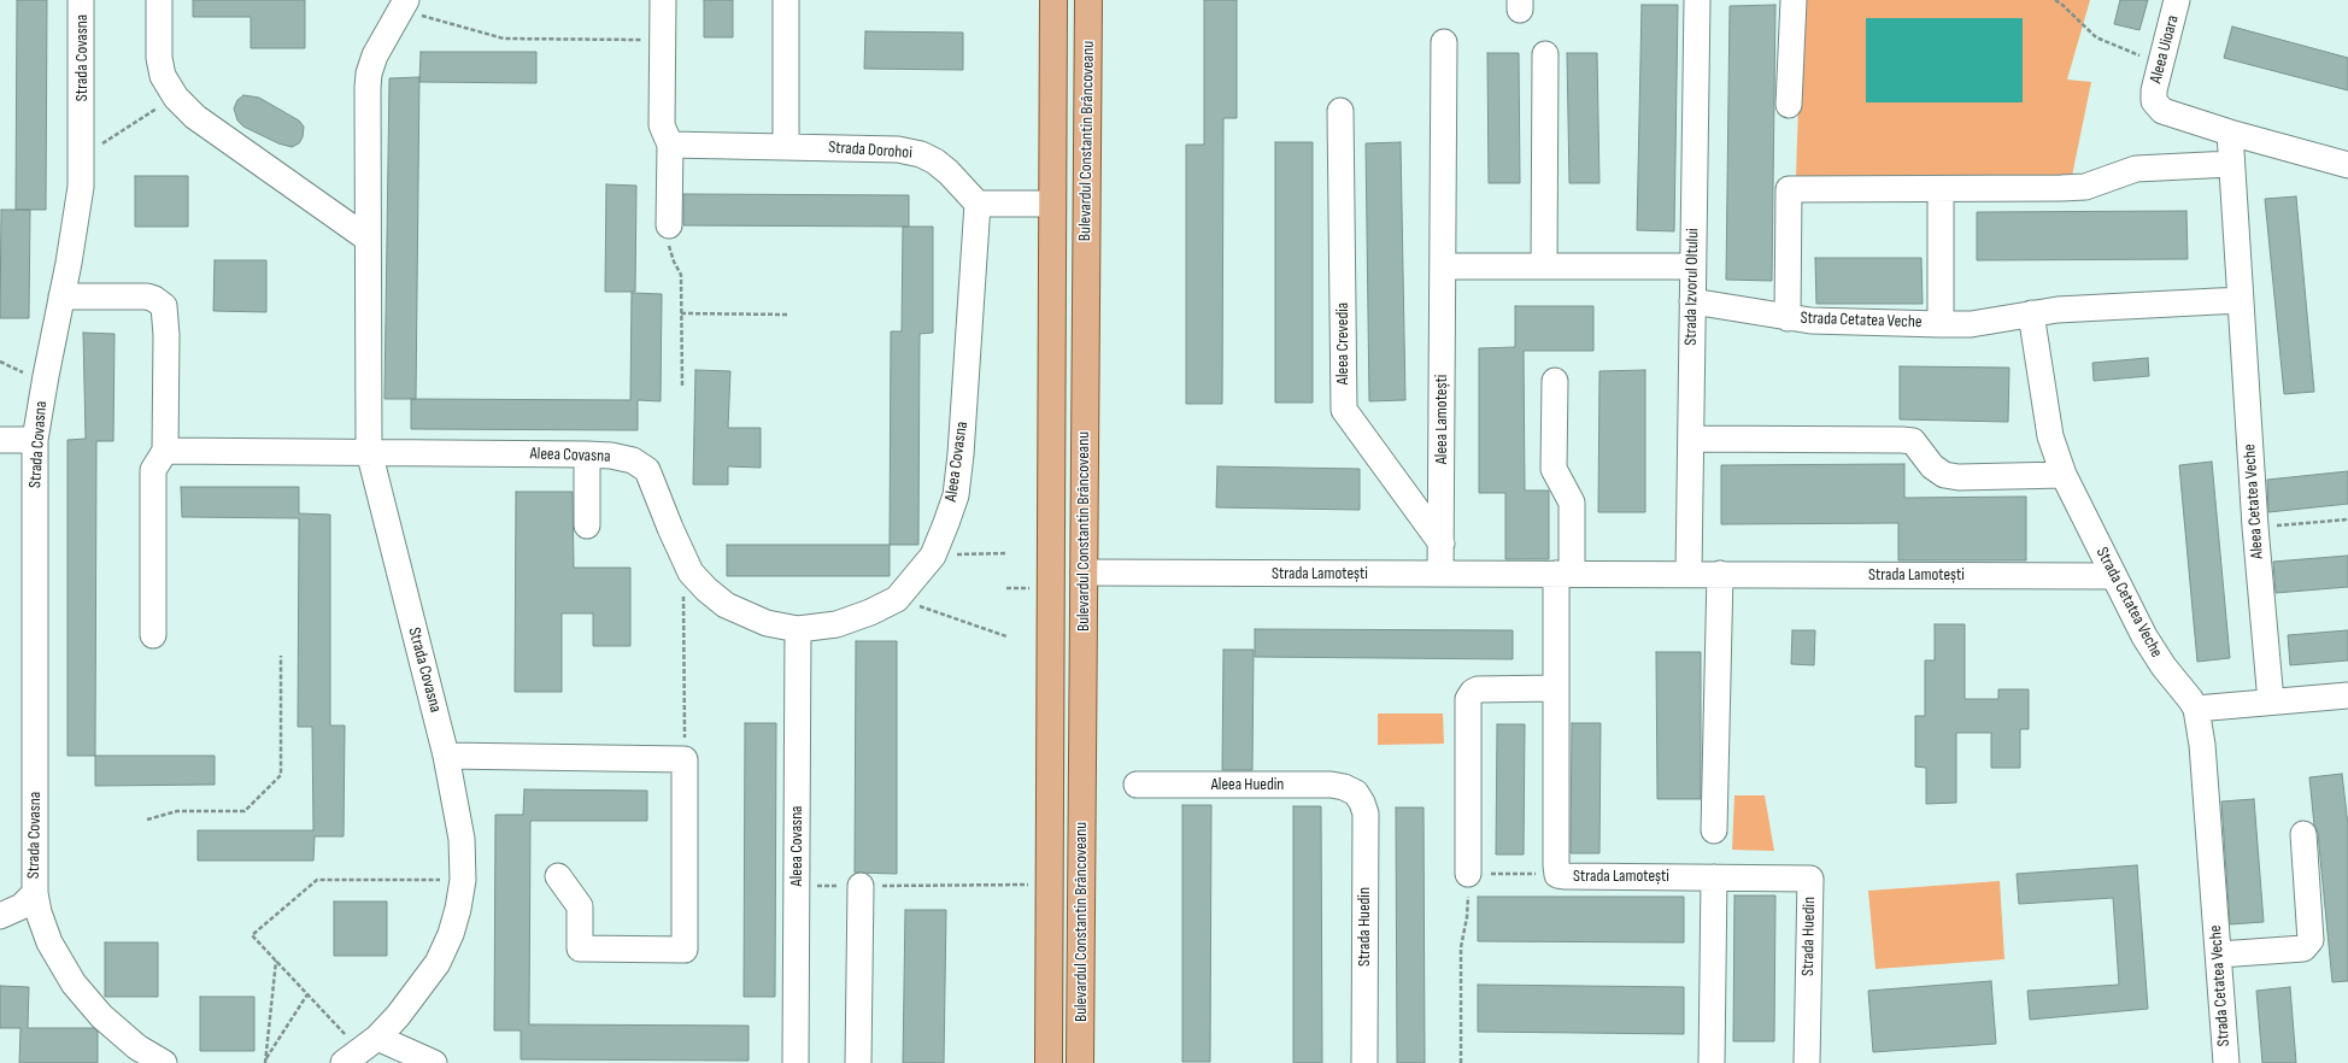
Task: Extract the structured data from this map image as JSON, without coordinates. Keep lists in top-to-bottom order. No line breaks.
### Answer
{"streets":{"main road":["Bulevardul Constantin Brâncoveanu"],"street":["Aleea Uioara","Strada Covasna","Strada Dorohoi","Strada Izvorul Oltului","Strada Cetatea Veche","Aleea Crevedia","Aleea Lamotești","Aleea Covasna","Aleea Cetatea Veche","Strada Lamotești","Aleea Huedin","Strada Huedin"]},"crossings":[["Strada Covasna","Aleea Covasna"],["Bulevardul Constantin Brâncoveanu","Strada Lamotești"],["Strada Dorohoi","Aleea Covasna"],["Strada Izvorul Oltului","Strada Cetatea Veche"],["Strada Izvorul Oltului","Strada Lamotești"],["Strada Cetatea Veche","Aleea Cetatea Veche"],["Strada Cetatea Veche","Strada Lamotești"],["Aleea Crevedia","Aleea Lamotești"],["Aleea Lamotești","Strada Lamotești"],["Strada Lamotești","Strada Huedin"],["Aleea Huedin","Strada Huedin"]]}
